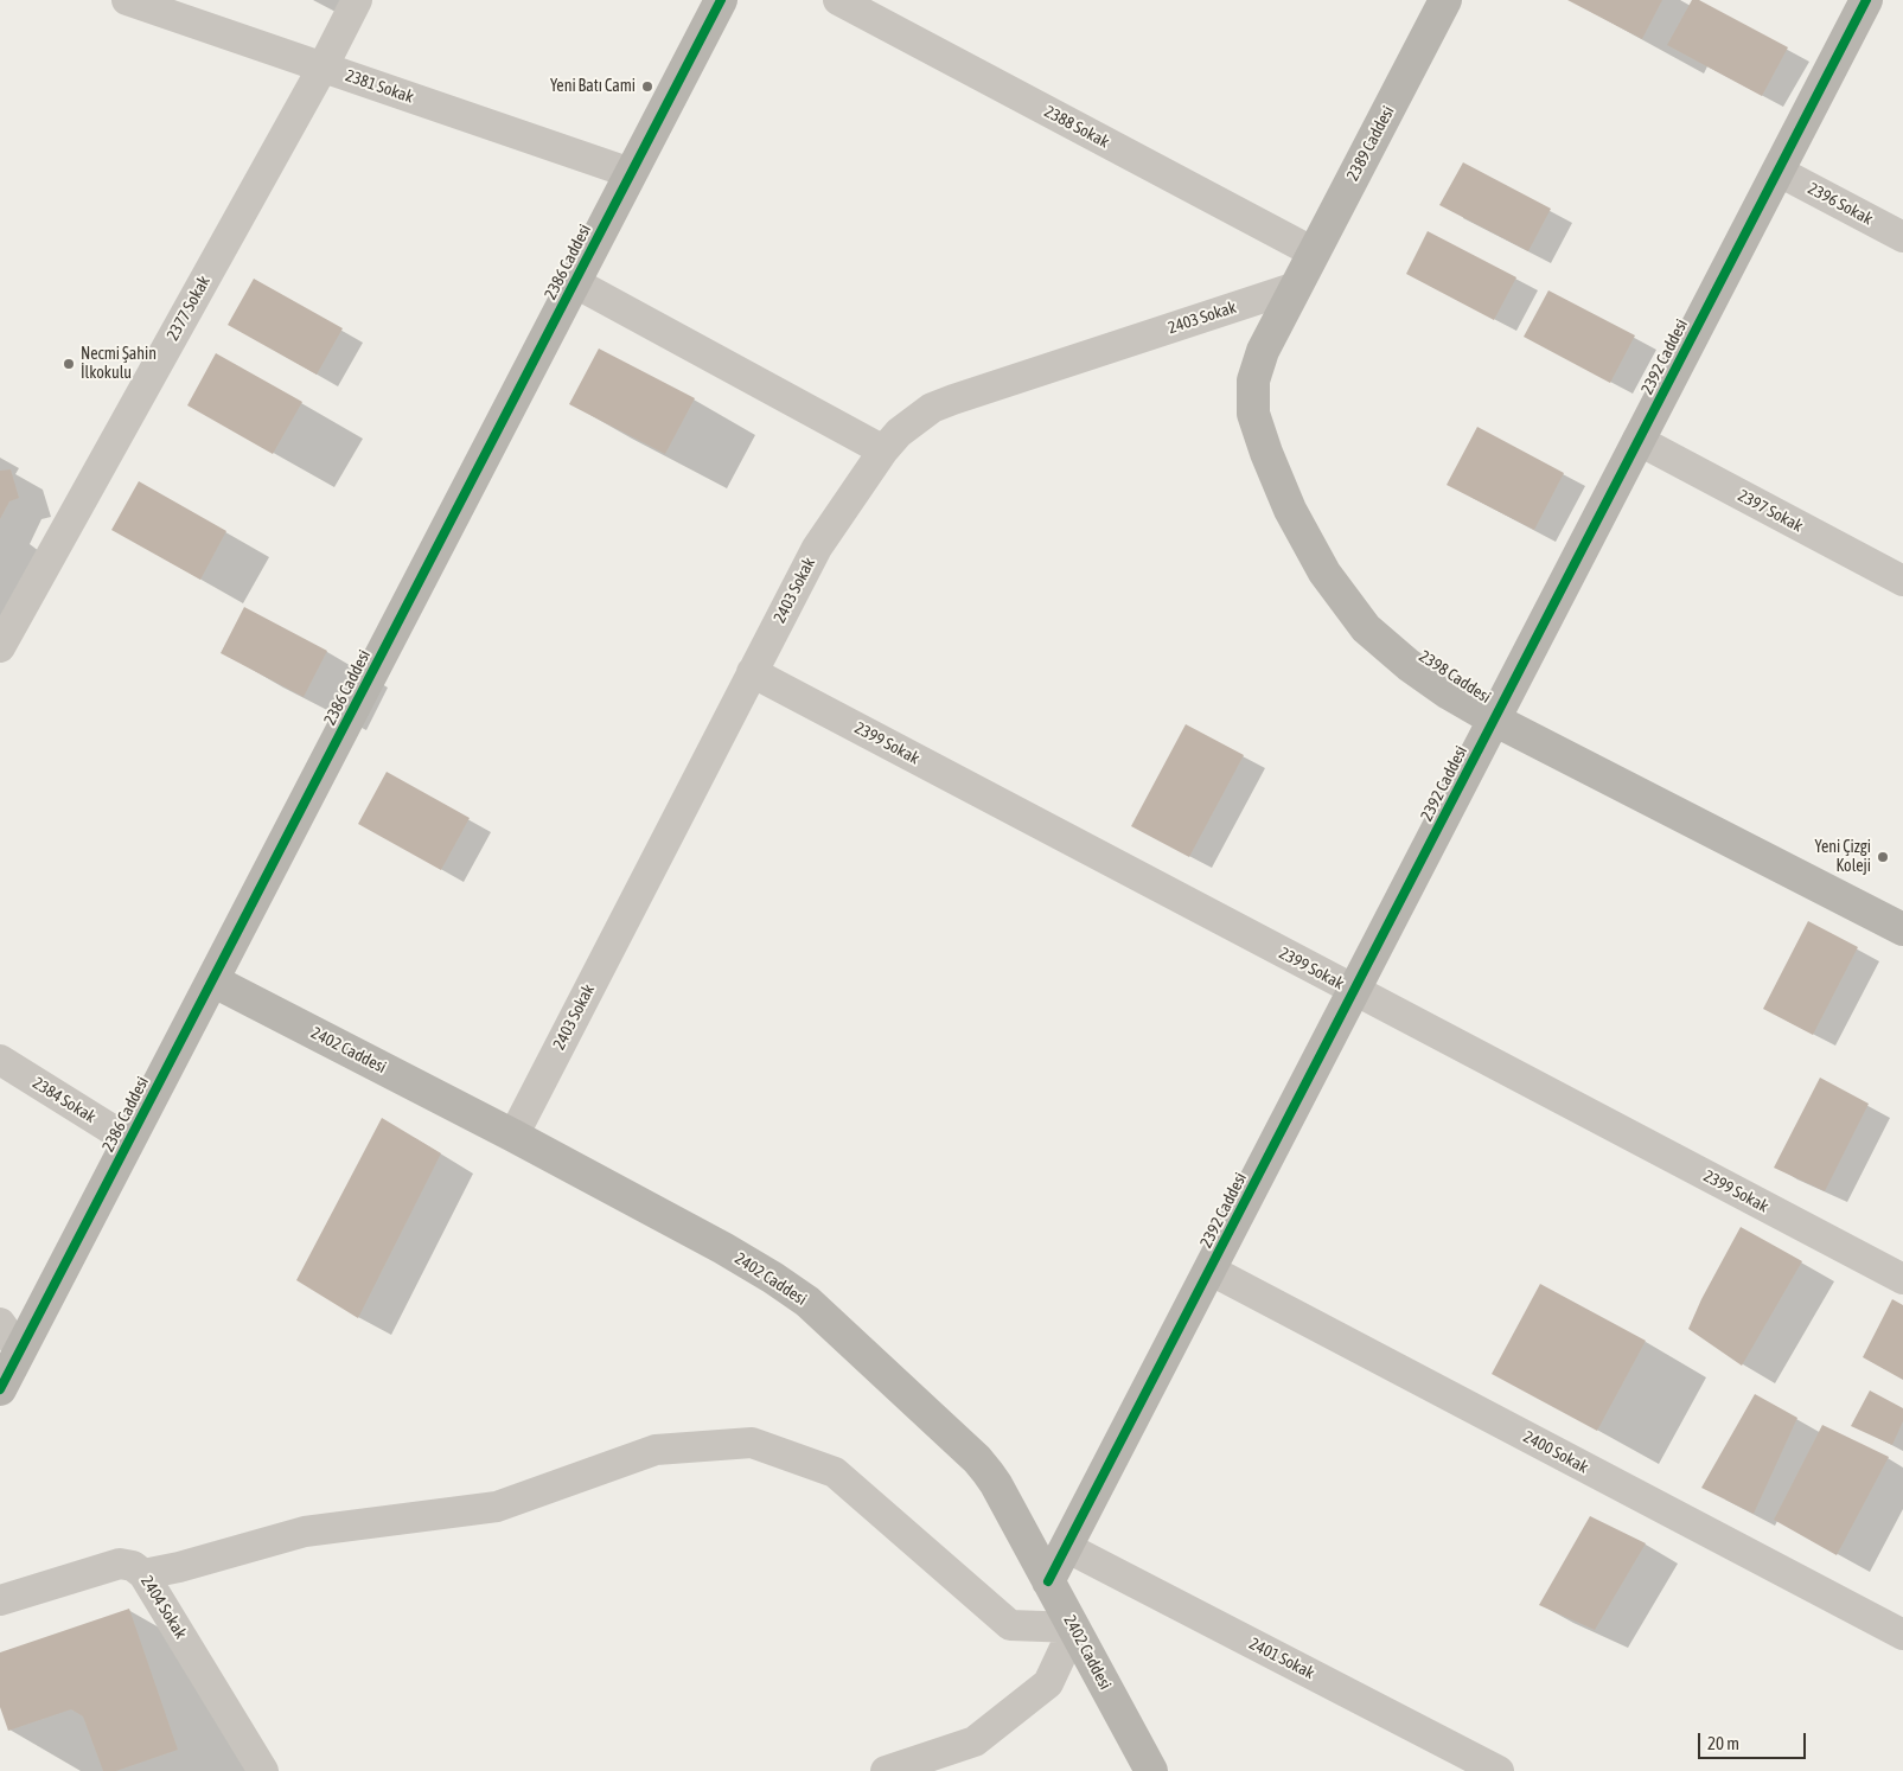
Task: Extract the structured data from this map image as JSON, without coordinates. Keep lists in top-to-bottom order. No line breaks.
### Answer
{"streets":{"street":["2381 Sokak","2388 Sokak","2389 Caddesi","2396 Sokak","2386 Caddesi","2377 Sokak","2403 Sokak","2392 Caddesi","2397 Sokak","2398 Caddesi","2399 Sokak","2402 Caddesi","2384 Sokak","2400 Sokak","2404 Sokak","2401 Sokak"]},"crossings":[["2381 Sokak","2386 Caddesi"],["2381 Sokak","2377 Sokak"],["2388 Sokak","2389 Caddesi"],["2389 Caddesi","2403 Sokak"],["2389 Caddesi","2398 Caddesi"],["2396 Sokak","2392 Caddesi"],["2386 Caddesi","2402 Caddesi"],["2386 Caddesi","2384 Sokak"],["2403 Sokak","2398 Caddesi"],["2403 Sokak","2399 Sokak"],["2403 Sokak","2402 Caddesi"],["2392 Caddesi","2397 Sokak"],["2392 Caddesi","2398 Caddesi"],["2392 Caddesi","2399 Sokak"],["2392 Caddesi","2402 Caddesi"],["2392 Caddesi","2400 Sokak"],["2392 Caddesi","2401 Sokak"]],"places":["Yeni Batı Cami","Necmi Şahin İlkokulu","Yeni Çizgi Koleji"],"scale_bar":"20 m"}
